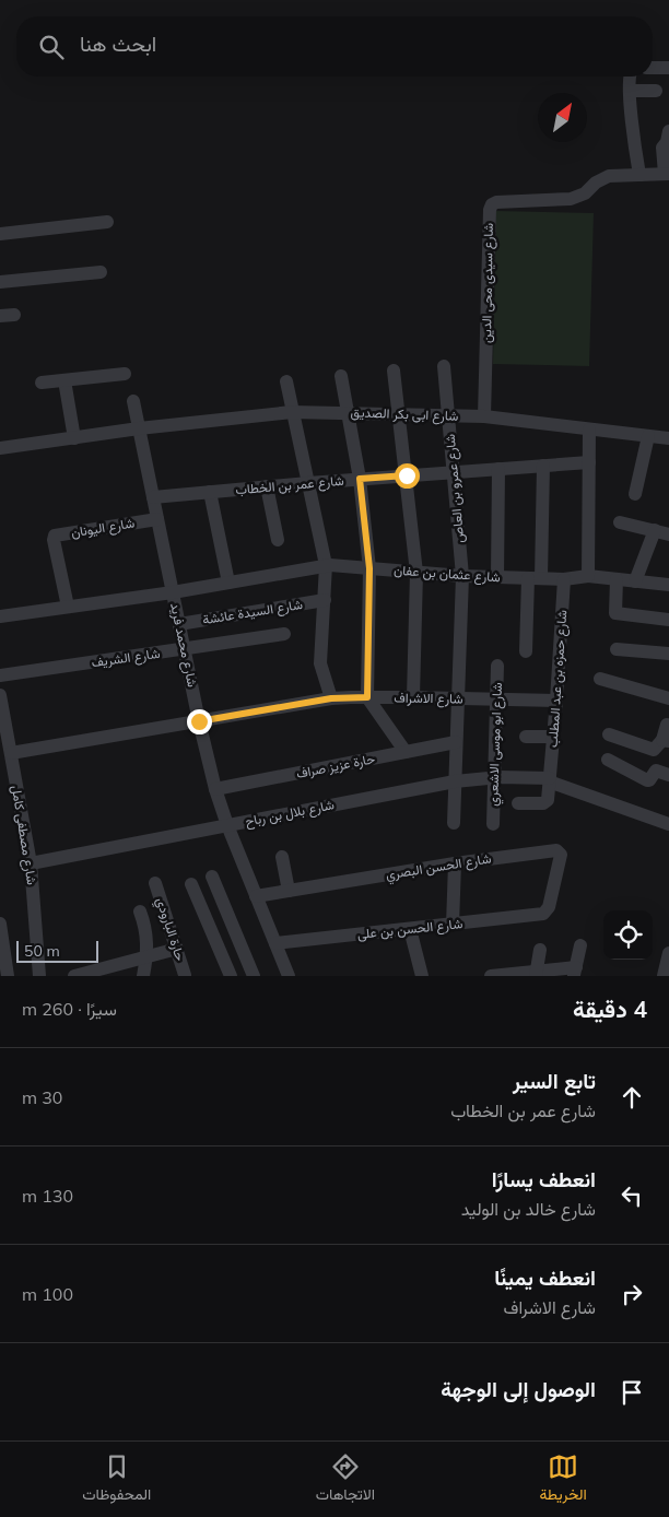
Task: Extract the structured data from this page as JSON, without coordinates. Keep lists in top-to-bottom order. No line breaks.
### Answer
{"streets":{"street":["شارع سيدى محى الدين","شارع ابى بكر الصديق","شارع عمر بن الخطاب","شارع عمرو بن العاص","شارع اليونان","شارع عثمان بن عفان","شارع السيدة عائشة","شارع محمد فريد","شارع الشريف","شارع حمزه بن عبد المطلب","شارع الاشراف","شارع ابو موسى الاشعري","حارة عزيز صراف","شارع بلال بن رباح","شارع مصطفى كامل","شارع الحسن البصري","حارة البارودي","شارع الحسن بن على"]},"crossings":[["شارع سيدى محى الدين","شارع ابى بكر الصديق"],["شارع ابى بكر الصديق","شارع عمرو بن العاص"],["شارع ابى بكر الصديق","شارع محمد فريد"],["شارع عمر بن الخطاب","شارع عمرو بن العاص"],["شارع عمر بن الخطاب","شارع محمد فريد"],["شارع عمرو بن العاص","شارع عثمان بن عفان"],["شارع عمرو بن العاص","شارع الاشراف"],["شارع عمرو بن العاص","حارة عزيز صراف"],["شارع عمرو بن العاص","شارع بلال بن رباح"],["شارع اليونان","شارع عثمان بن عفان"],["شارع اليونان","شارع محمد فريد"],["شارع عثمان بن عفان","شارع محمد فريد"],["شارع عثمان بن عفان","شارع حمزه بن عبد المطلب"],["شارع السيدة عائشة","شارع محمد فريد"],["شارع محمد فريد","شارع الشريف"],["شارع محمد فريد","شارع الاشراف"],["شارع محمد فريد","حارة عزيز صراف"],["شارع محمد فريد","شارع بلال بن رباح"],["شارع محمد فريد","شارع الحسن البصري"],["شارع محمد فريد","شارع الحسن بن على"],["شارع حمزه بن عبد المطلب","شارع الاشراف"],["شارع حمزه بن عبد المطلب","شارع بلال بن رباح"],["شارع الاشراف","شارع ابو موسى الاشعري"],["شارع الاشراف","شارع مصطفى كامل"],["شارع ابو موسى الاشعري","شارع بلال بن رباح"],["شارع بلال بن رباح","شارع مصطفى كامل"],["شارع الحسن البصري","شارع الحسن بن على"]],"scale_bar":"50 m","north":"top right","page":{"search":"ابحث هنا","scale":"50 m","heading":["4 دقيقة","سيرًا · 260 m"],"list":[["تابع السير","شارع عمر بن الخطاب","30 m"],["انعطف يسارًا","شارع خالد بن الوليد","130 m"],["انعطف يمينًا","شارع الاشراف","100 m"],"الوصول إلى الوجهة"],"nav":["الخريطة","الاتجاهات","المحفوظات"]}}
